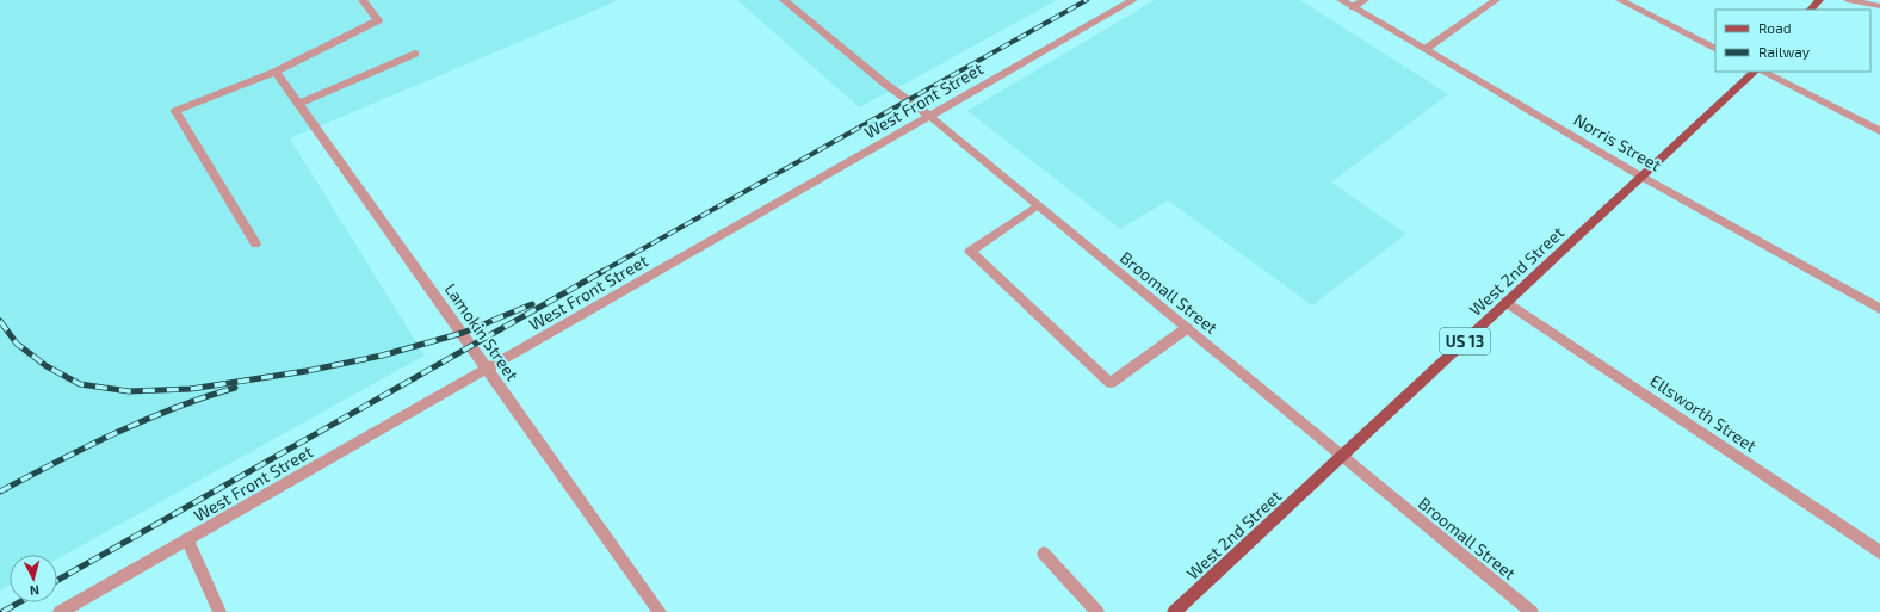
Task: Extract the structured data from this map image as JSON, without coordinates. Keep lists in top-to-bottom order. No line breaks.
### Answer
{"streets":{"main road":["West 2nd Street","US 13"],"street":["West Front Street","Norris Street","Broomall Street","Lamokin Street","Ellsworth Street"]},"crossings":[["West Front Street","Broomall Street"],["West Front Street","Lamokin Street"],["Norris Street","West 2nd Street"],["West 2nd Street","Broomall Street"],["West 2nd Street","Ellsworth Street"]],"legend":["Road","Railway"],"north":"bottom"}
